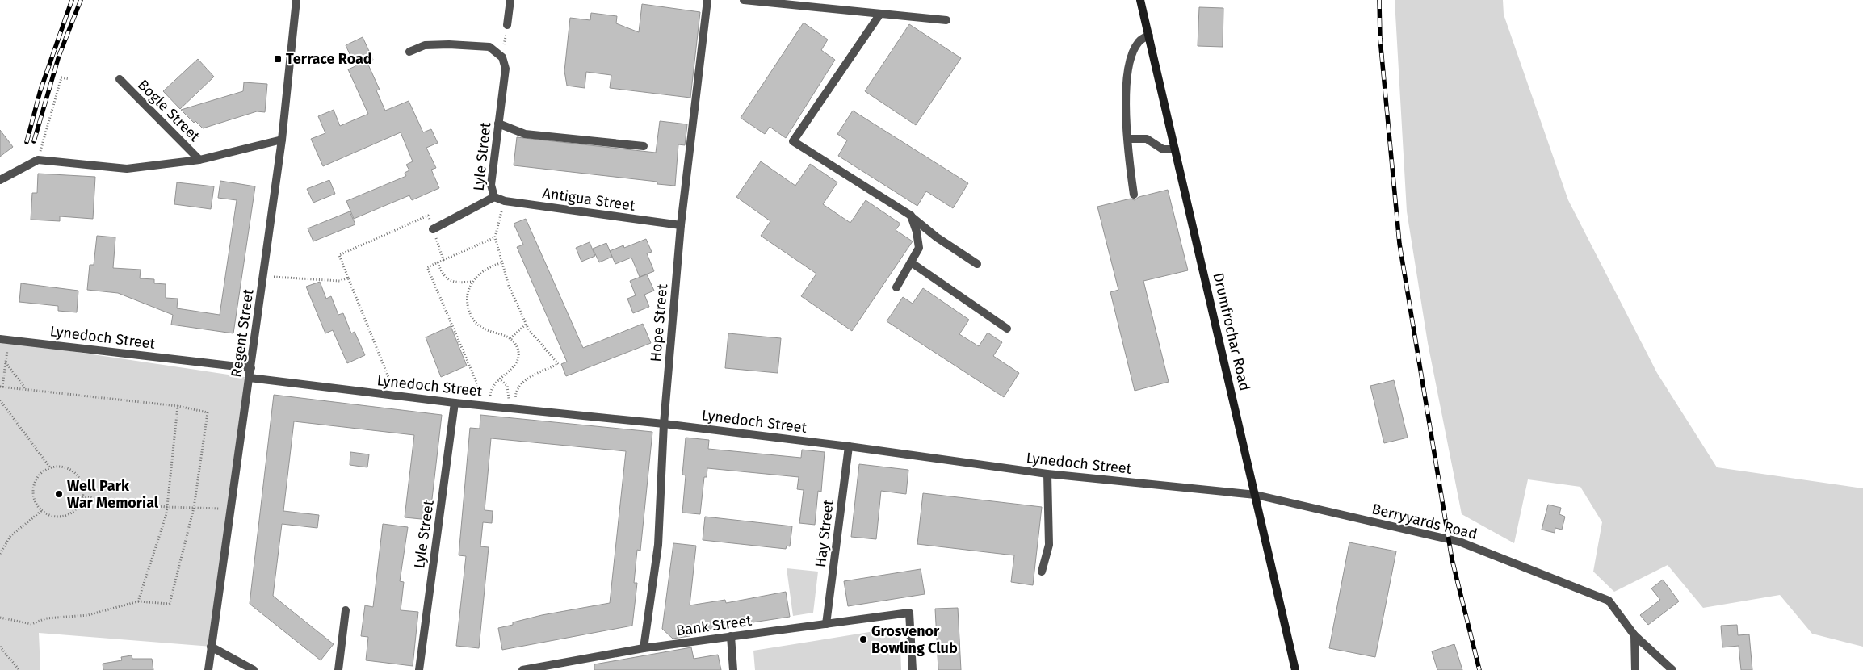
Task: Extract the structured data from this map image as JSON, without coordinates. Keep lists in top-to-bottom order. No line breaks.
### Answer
{"streets":{"main road":["Drumfrochar Road"],"street":["Bogle Street","Lyle Street","Antigua Street","Hope Street","Regent Street","Lynedoch Street","Berryyards Road","Hay Street","Bank Street"]},"crossings":[["Lyle Street","Antigua Street"],["Lyle Street","Lynedoch Street"],["Antigua Street","Hope Street"],["Hope Street","Lynedoch Street"],["Hope Street","Bank Street"],["Drumfrochar Road","Lynedoch Street"],["Drumfrochar Road","Berryyards Road"],["Regent Street","Lynedoch Street"],["Lynedoch Street","Berryyards Road"],["Lynedoch Street","Hay Street"],["Hay Street","Bank Street"]],"places":{"transit":["Terrace Road"],"other":["Well Park War Memorial","Grosvenor Bowling Club"]}}
